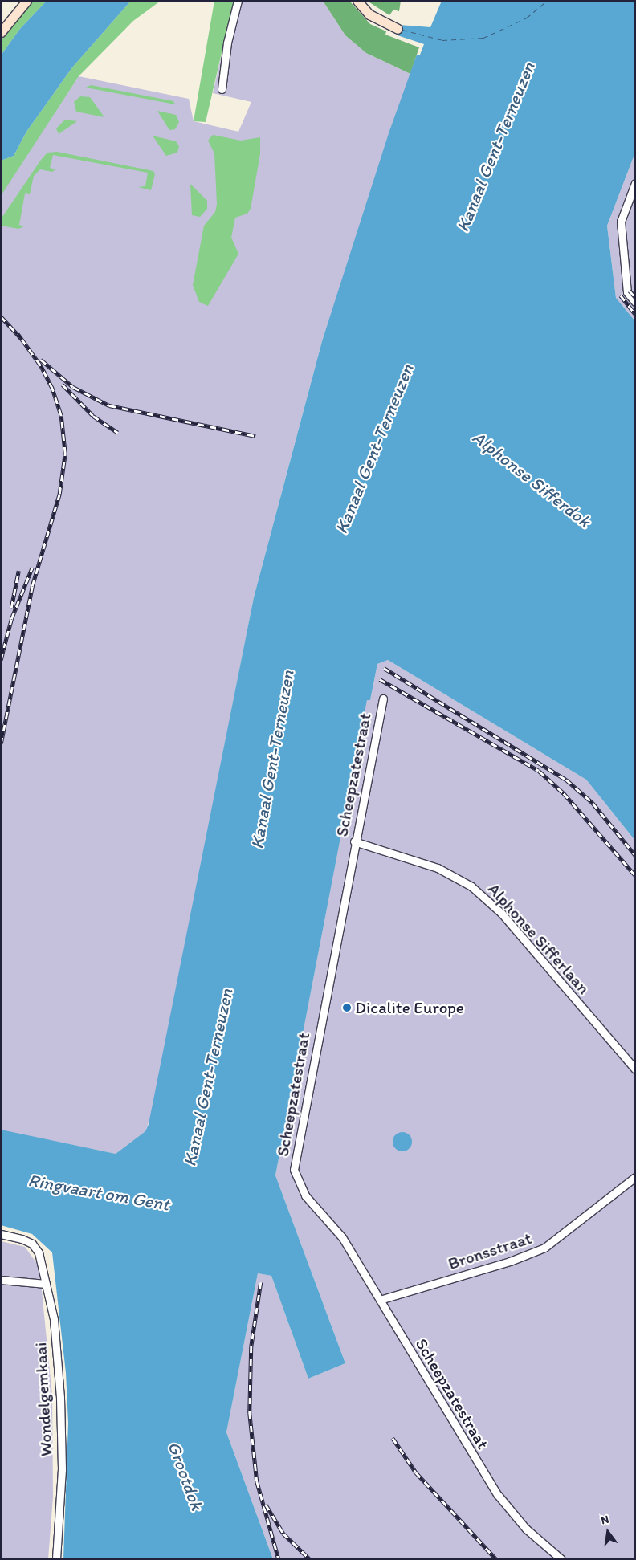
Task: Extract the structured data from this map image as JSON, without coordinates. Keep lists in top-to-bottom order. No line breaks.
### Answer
{"streets":{"street":["Scheepzatestraat","Alphonse Sifferlaan","Bronsstraat","Wondelgemkaai"]},"crossings":[["Scheepzatestraat","Alphonse Sifferlaan"],["Scheepzatestraat","Bronsstraat"]],"water":["Kanaal Gent-Terneuzen","Alphonse Sifferdok","Ringvaart om Gent","Grootdok"],"places":["Dicalite Europe"],"north":"top"}
